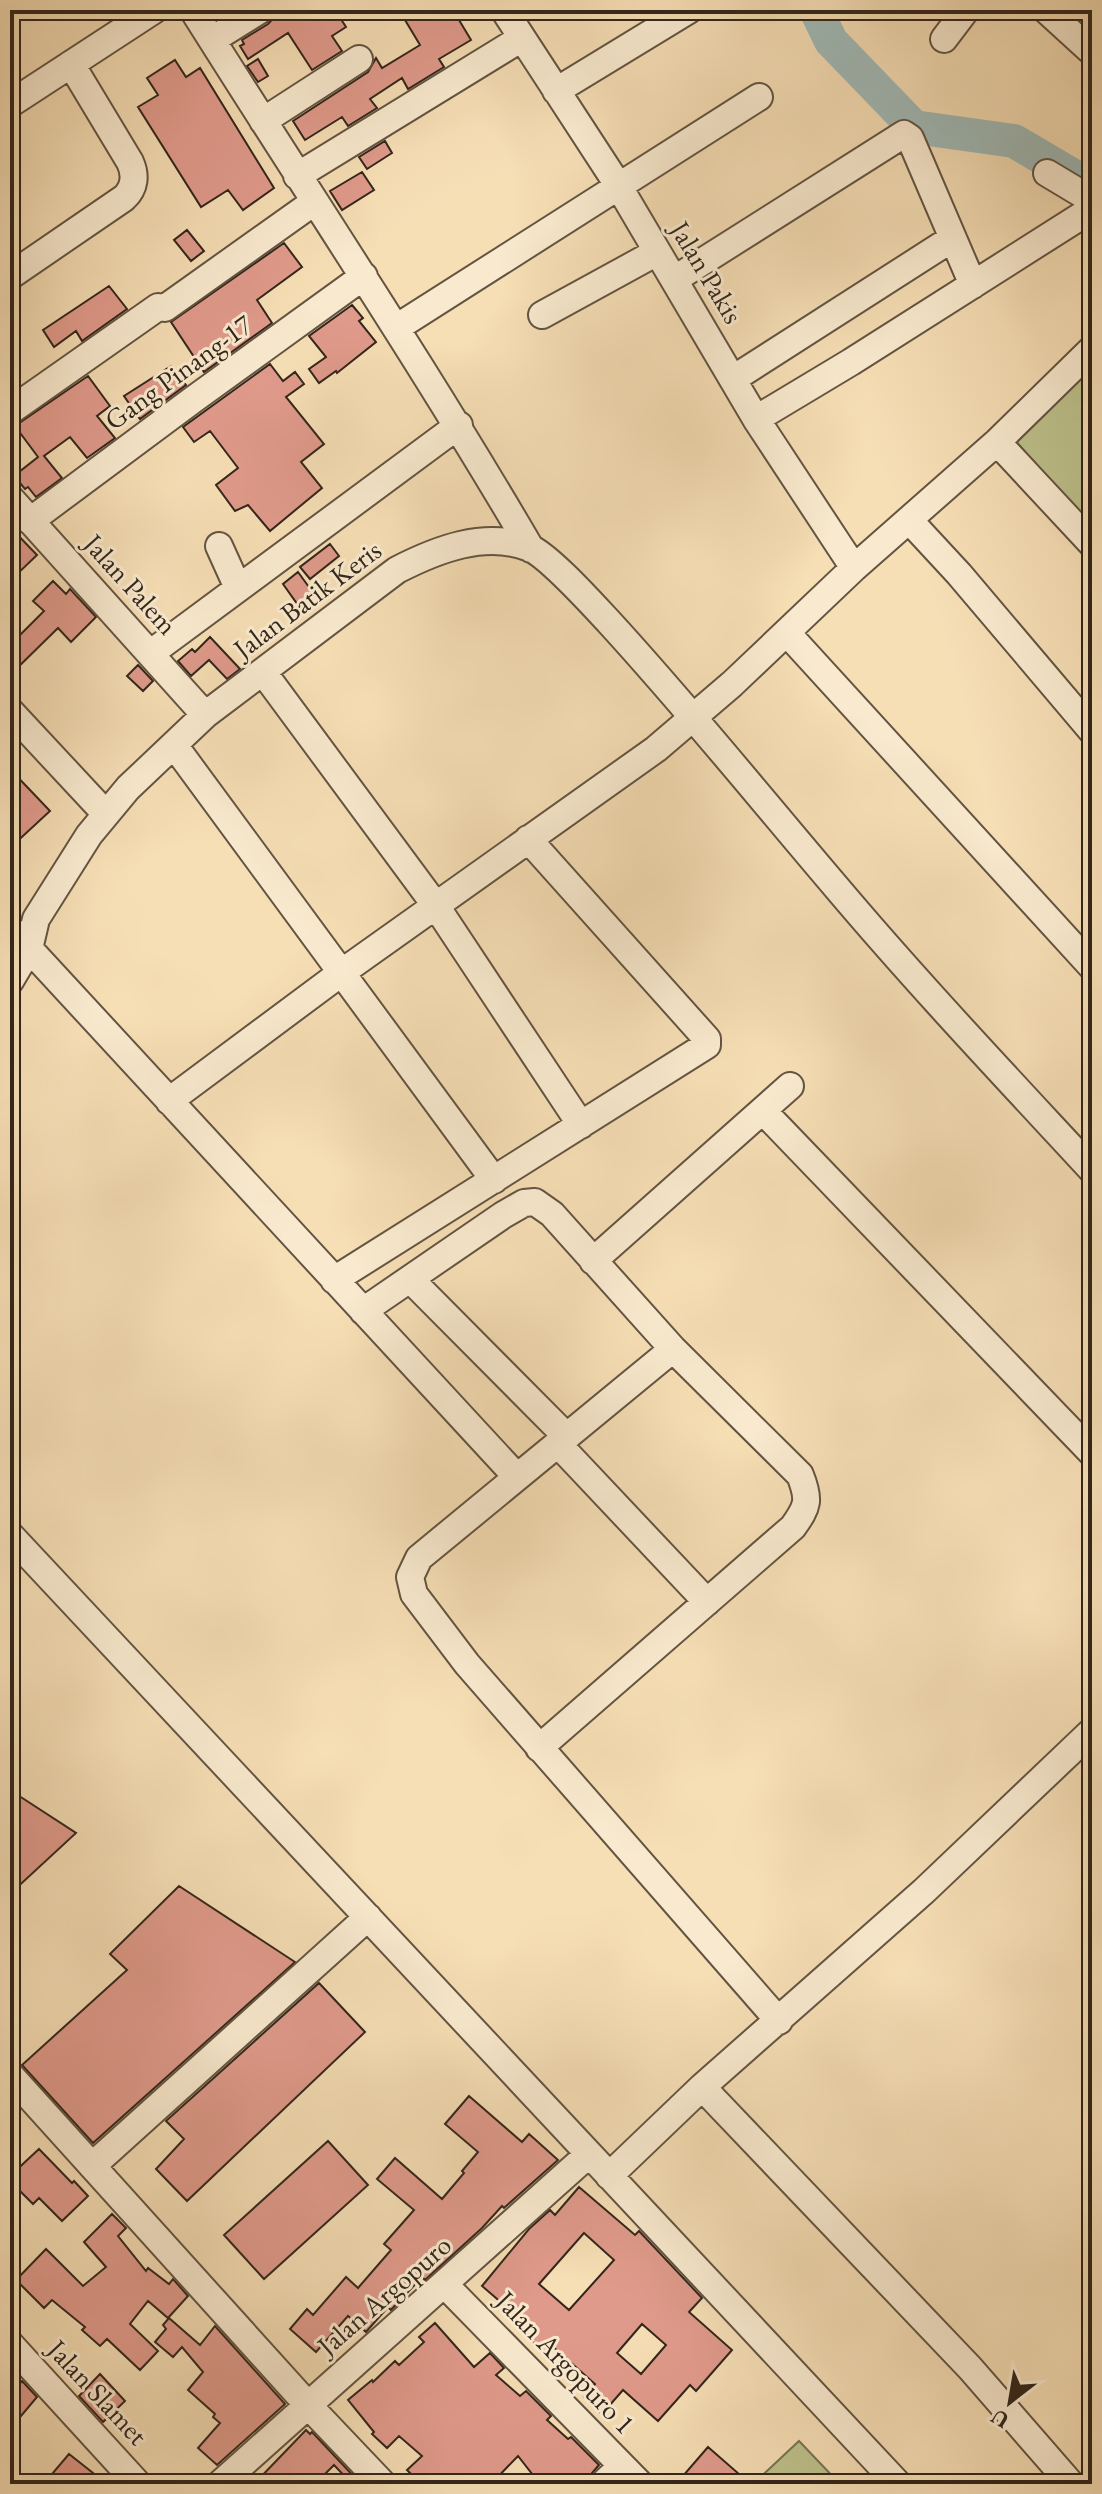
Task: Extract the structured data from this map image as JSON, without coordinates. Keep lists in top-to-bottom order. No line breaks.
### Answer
{"streets":{"street":["Jalan Pakis","Gang Pinang-17","Jalan Palem","Jalan Batik Keris","Jalan Argopuro","Jalan Argopuro 1","Jalan Slamet"]},"crossings":[["Gang Pinang-17","Jalan Palem"],["Jalan Palem","Jalan Batik Keris"],["Jalan Argopuro","Jalan Argopuro 1"]],"north":"bottom left"}
